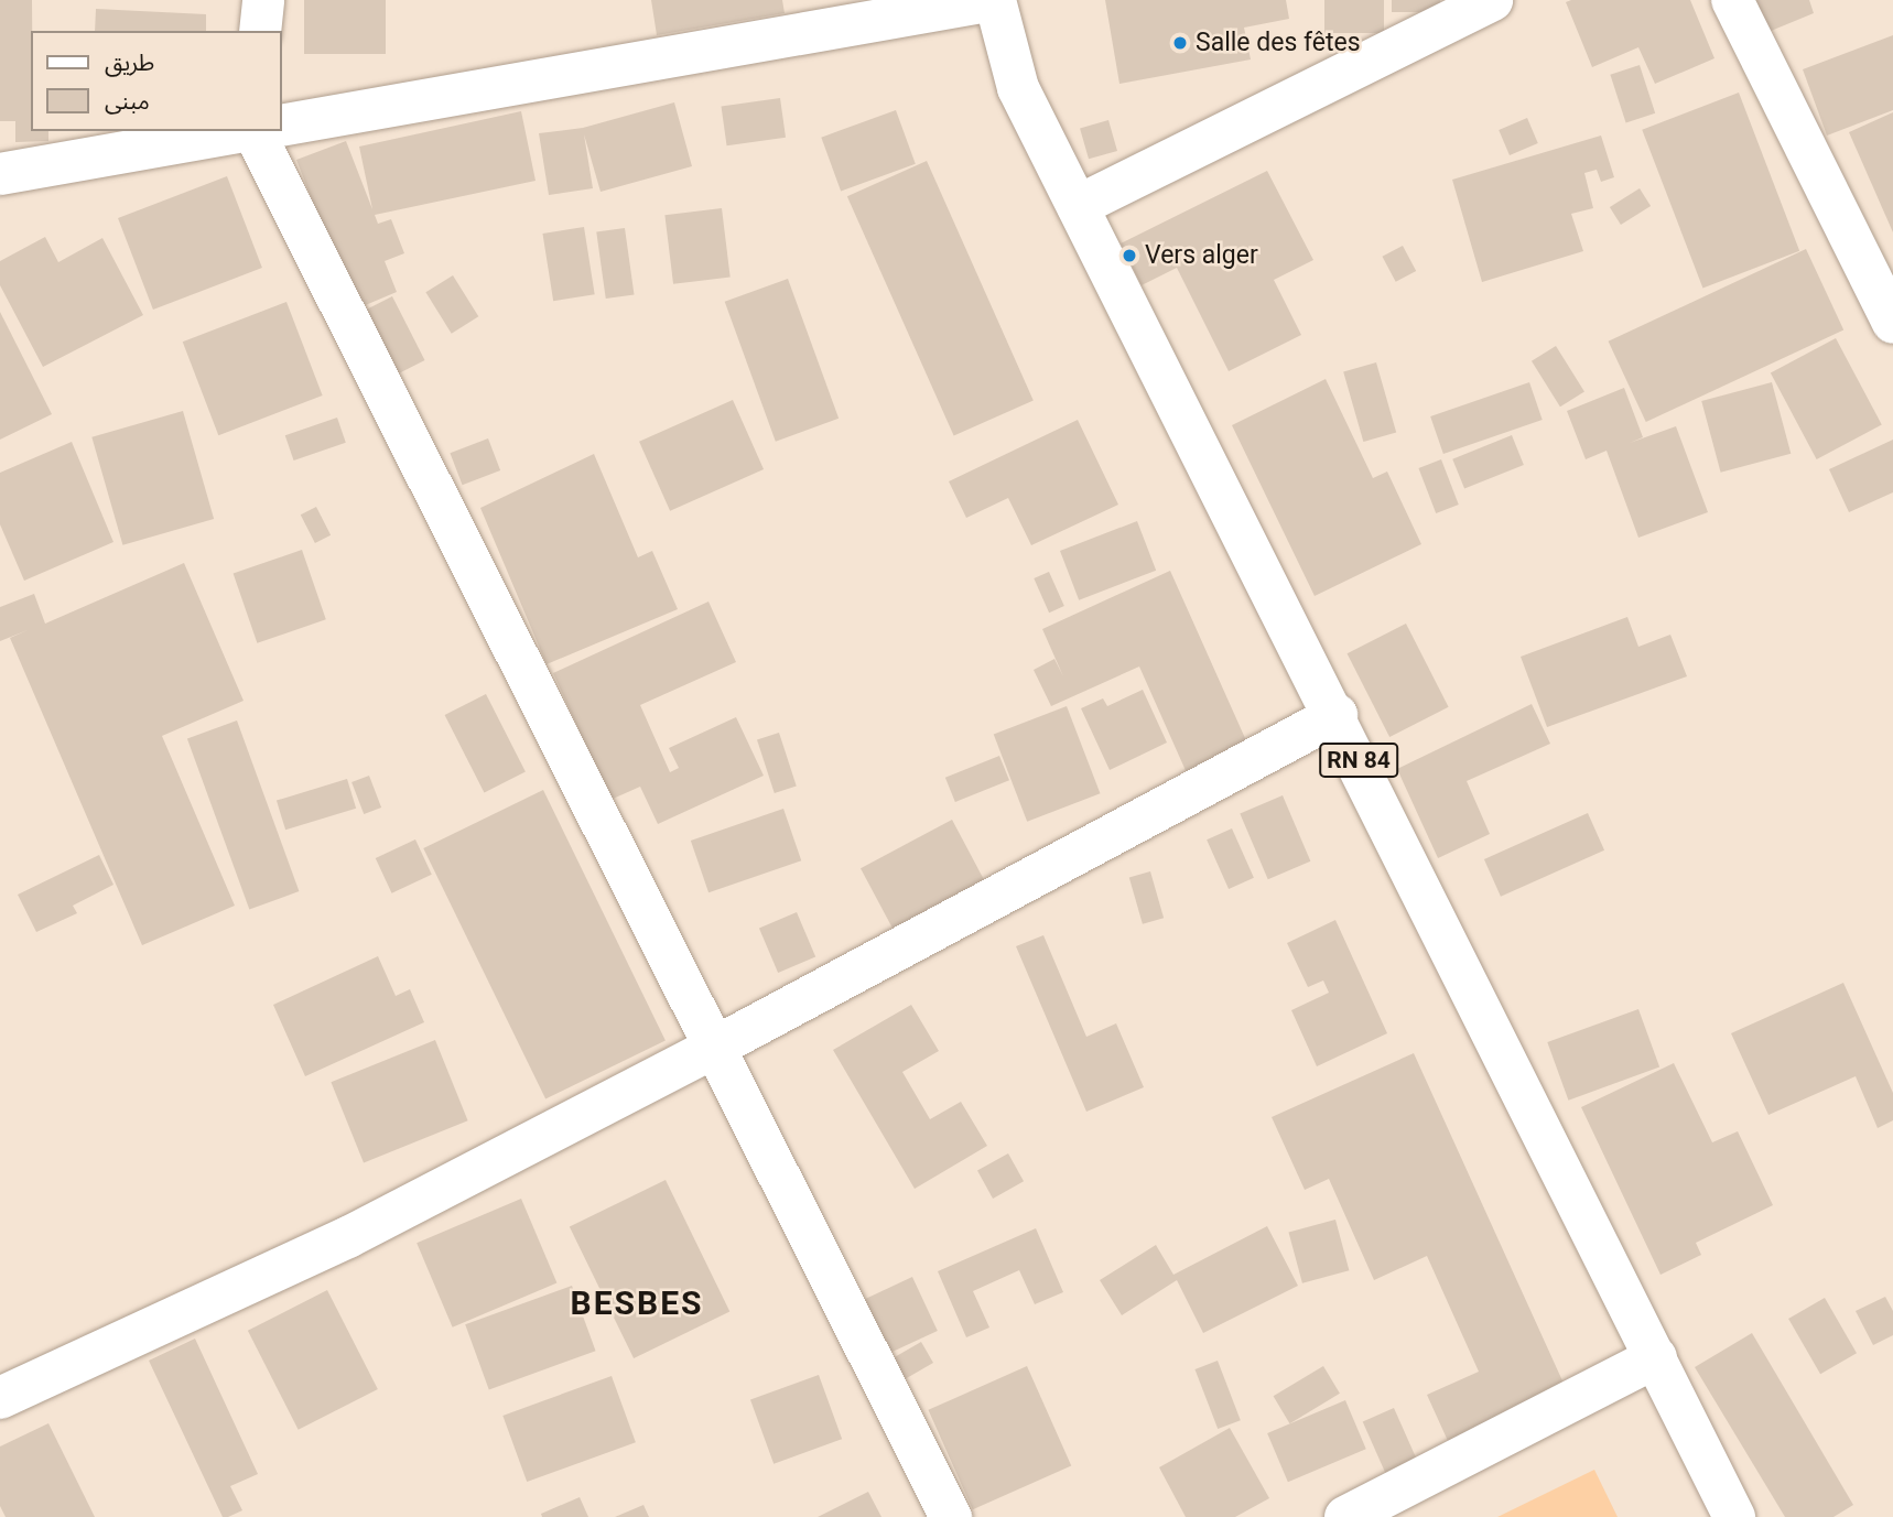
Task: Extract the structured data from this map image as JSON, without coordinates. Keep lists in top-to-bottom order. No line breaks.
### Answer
{"streets":{"street":["RN 84"]},"districts":["BESBES"],"places":["Salle des fêtes","Vers alger"],"legend":["طريق","مبنى"]}
